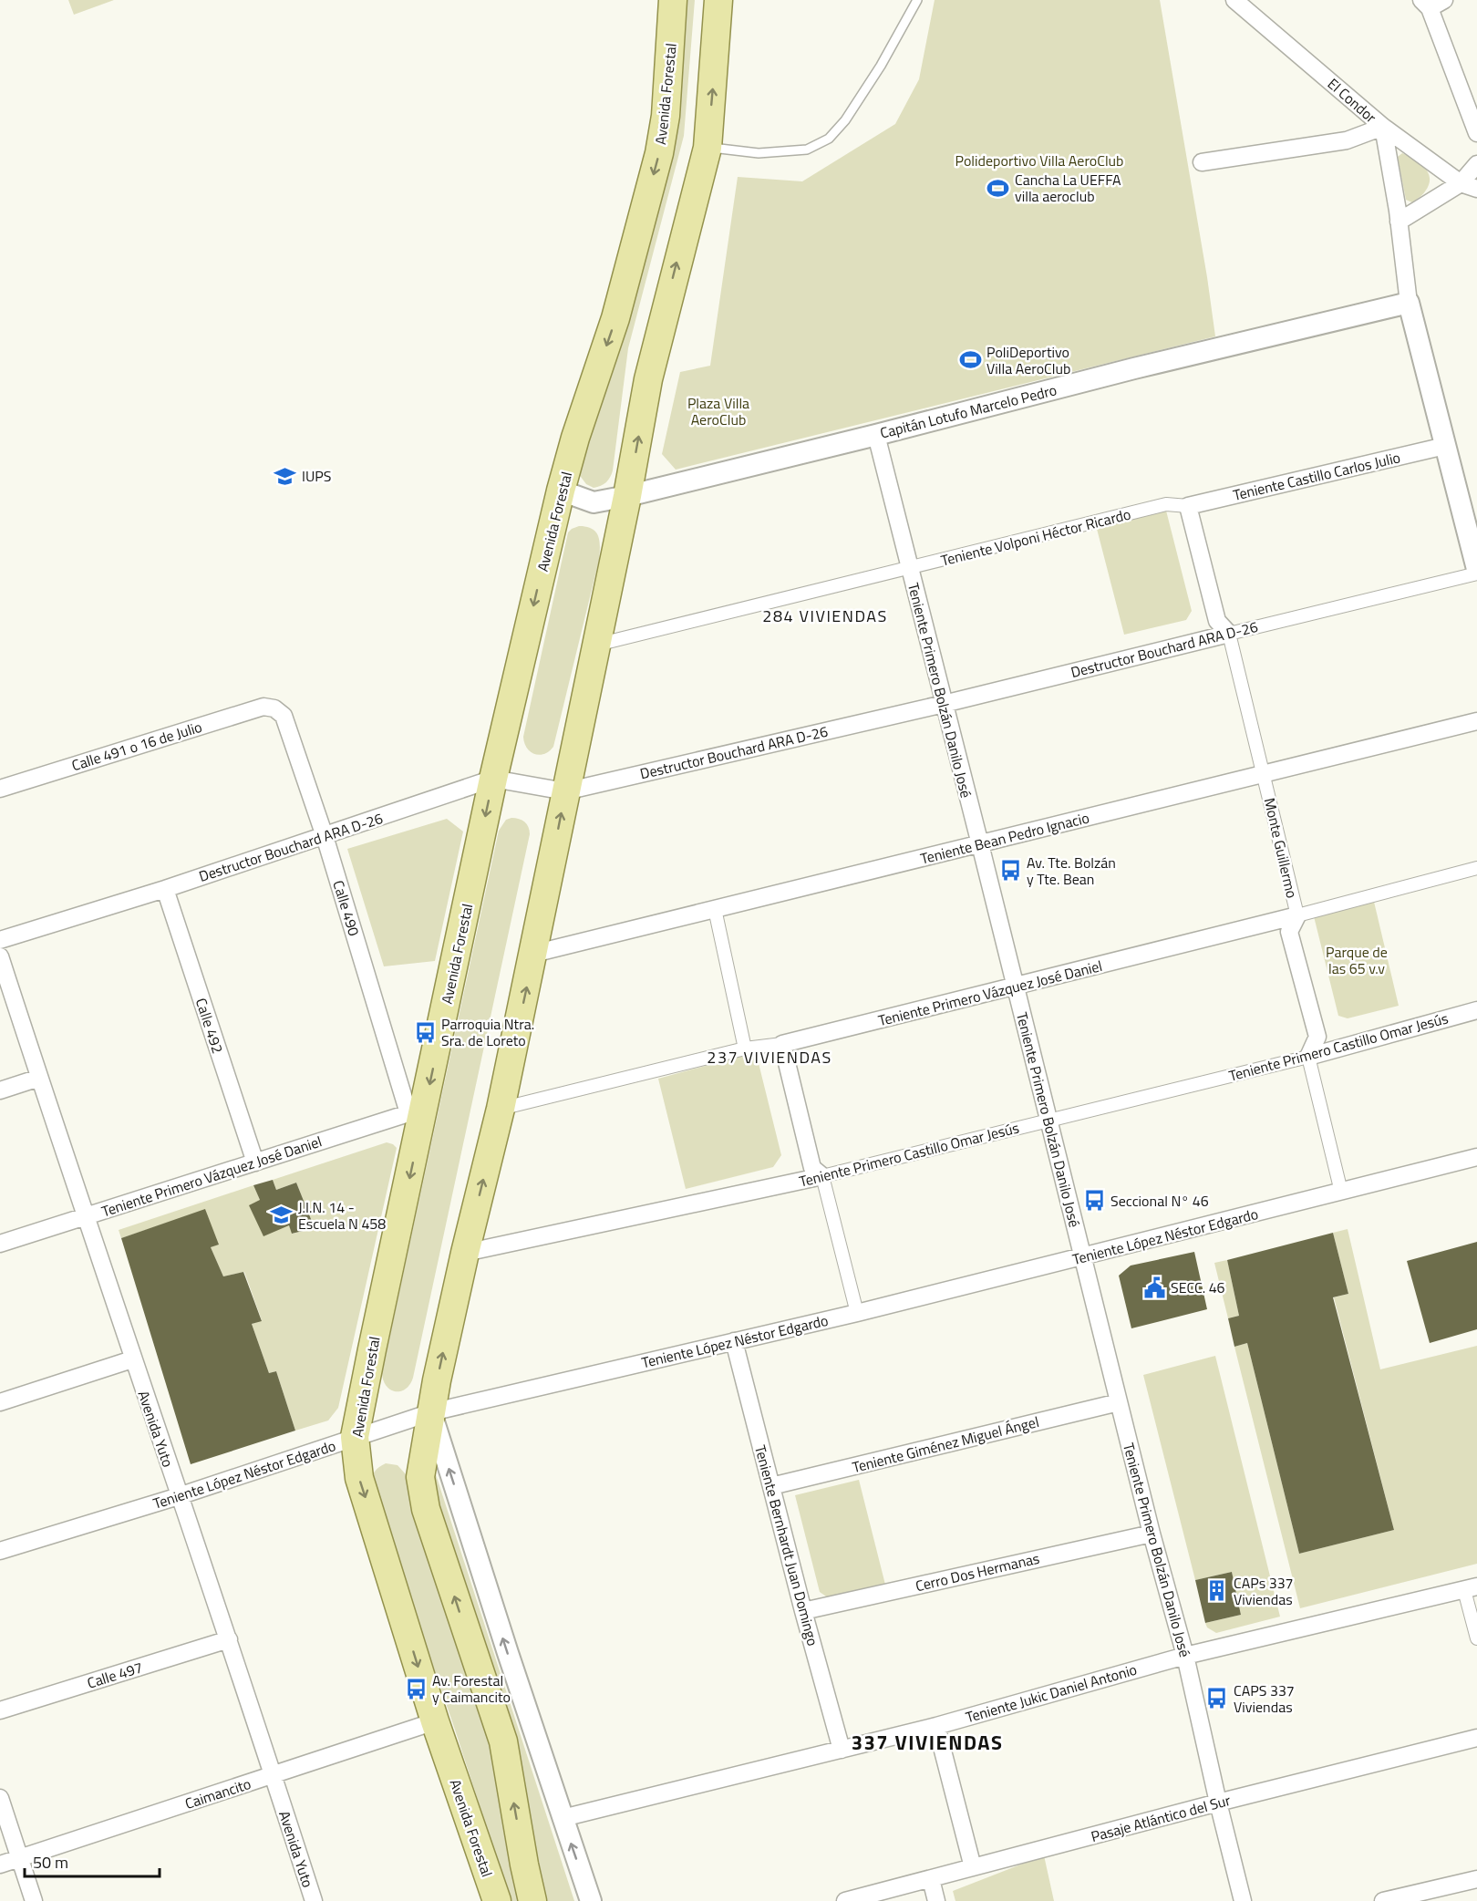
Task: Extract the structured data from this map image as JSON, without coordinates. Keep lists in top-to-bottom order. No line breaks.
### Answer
{"streets":{"main road":["Avenida Forestal"],"street":["El Condor","Capitán Lotufo Marcelo Pedro","Teniente Castillo Carlos Julio","Teniente Volponi Héctor Ricardo","Destructor Bouchard ARA D-26","Teniente Primero Bolzán Danilo José","Calle 491 o 16 de Julio","Teniente Bean Pedro Ignacio","Monte Guillermo","Calle 490","Teniente Primero Vázquez José Daniel","Calle 492","Teniente Primero Castillo Omar Jesús","Teniente López Néstor Edgardo","Avenida Yuto","Teniente Giménez Miguel Ángel","Teniente Bernhardt Juan Domingo","Cerro Dos Hermanas","Calle 497","Teniente Jukic Daniel Antonio","Caimancito","Pasaje Atlántico del Sur"]},"crossings":[["Avenida Forestal","Capitán Lotufo Marcelo Pedro"],["Avenida Forestal","Destructor Bouchard ARA D-26"],["Avenida Forestal","Calle 490"],["Avenida Forestal","Teniente Primero Vázquez José Daniel"],["Avenida Forestal","Teniente López Néstor Edgardo"],["Avenida Forestal","Caimancito"],["Capitán Lotufo Marcelo Pedro","Teniente Primero Bolzán Danilo José"],["Teniente Castillo Carlos Julio","Teniente Volponi Héctor Ricardo"],["Teniente Castillo Carlos Julio","Monte Guillermo"],["Teniente Volponi Héctor Ricardo","Teniente Primero Bolzán Danilo José"],["Teniente Volponi Héctor Ricardo","Monte Guillermo"],["Destructor Bouchard ARA D-26","Teniente Primero Bolzán Danilo José"],["Destructor Bouchard ARA D-26","Monte Guillermo"],["Destructor Bouchard ARA D-26","Calle 490"],["Destructor Bouchard ARA D-26","Calle 492"],["Teniente Primero Bolzán Danilo José","Teniente Bean Pedro Ignacio"],["Teniente Primero Bolzán Danilo José","Teniente Primero Vázquez José Daniel"],["Teniente Primero Bolzán Danilo José","Teniente Primero Castillo Omar Jesús"],["Teniente Primero Bolzán Danilo José","Teniente López Néstor Edgardo"],["Teniente Primero Bolzán Danilo José","Teniente Giménez Miguel Ángel"],["Teniente Primero Bolzán Danilo José","Cerro Dos Hermanas"],["Teniente Primero Bolzán Danilo José","Teniente Jukic Daniel Antonio"],["Teniente Primero Bolzán Danilo José","Pasaje Atlántico del Sur"],["Calle 491 o 16 de Julio","Calle 490"],["Teniente Bean Pedro Ignacio","Monte Guillermo"],["Monte Guillermo","Teniente Primero Vázquez José Daniel"],["Monte Guillermo","Teniente Primero Castillo Omar Jesús"],["Calle 490","Teniente Primero Vázquez José Daniel"],["Teniente Primero Vázquez José Daniel","Calle 492"],["Teniente Primero Vázquez José Daniel","Avenida Yuto"],["Teniente López Néstor Edgardo","Avenida Yuto"],["Teniente López Néstor Edgardo","Teniente Bernhardt Juan Domingo"],["Avenida Yuto","Calle 497"],["Avenida Yuto","Caimancito"],["Teniente Giménez Miguel Ángel","Teniente Bernhardt Juan Domingo"],["Teniente Bernhardt Juan Domingo","Cerro Dos Hermanas"],["Teniente Bernhardt Juan Domingo","Teniente Jukic Daniel Antonio"]],"districts":["284 VIVIENDAS","237 VIVIENDAS","337 VIVIENDAS"],"parks":["Polideportivo Villa AeroClub","Plaza Villa AeroClub","Parque de las 65 v.v"],"places":{"sports":["Cancha La UEFFA villa aeroclub","PoliDeportivo Villa AeroClub"],"school or university":["IUPS","J.I.N. 14 - Escuela N 458"],"bus stop":["Av. Tte. Bolzán y Tte. Bean","Parroquia Ntra. Sra. de Loreto","Seccional N° 46","Av. Forestal y Caimancito","CAPS 337 Viviendas"],"public building":["SECC. 46"],"building":["CAPs 337 Viviendas"]},"scale_bar":"50 m"}
